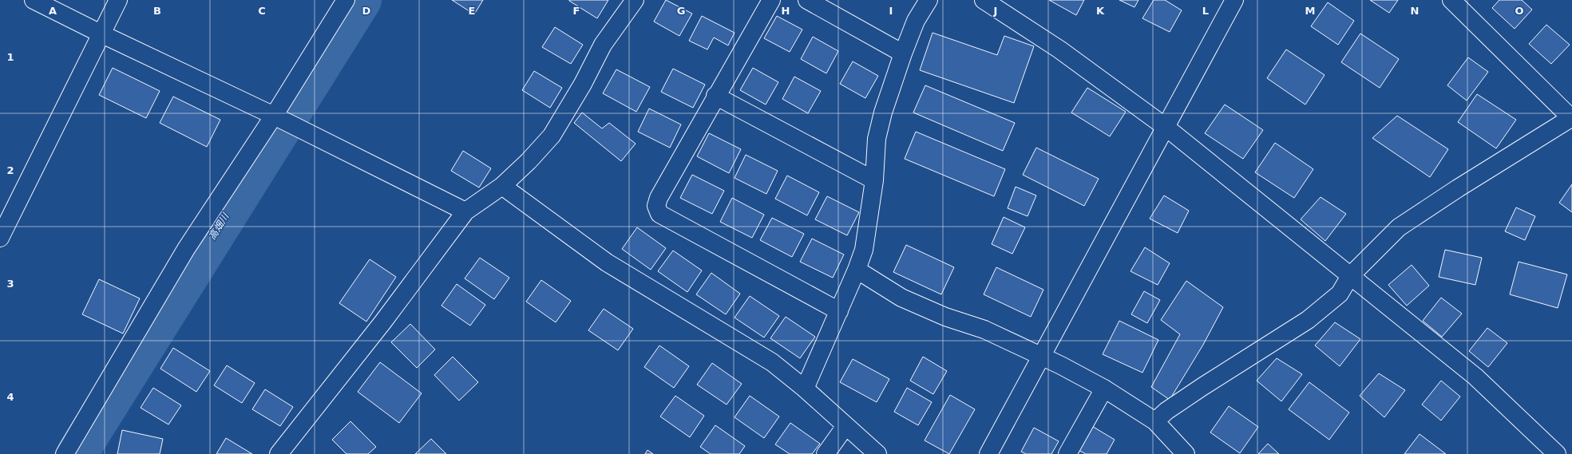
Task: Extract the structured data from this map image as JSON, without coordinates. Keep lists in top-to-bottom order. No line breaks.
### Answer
{"water":["高畑川"],"grid":{"columns":["A","B","C","D","E","F","G","H","I","J","K","L","M","N","O"],"rows":["1","2","3","4"]}}
